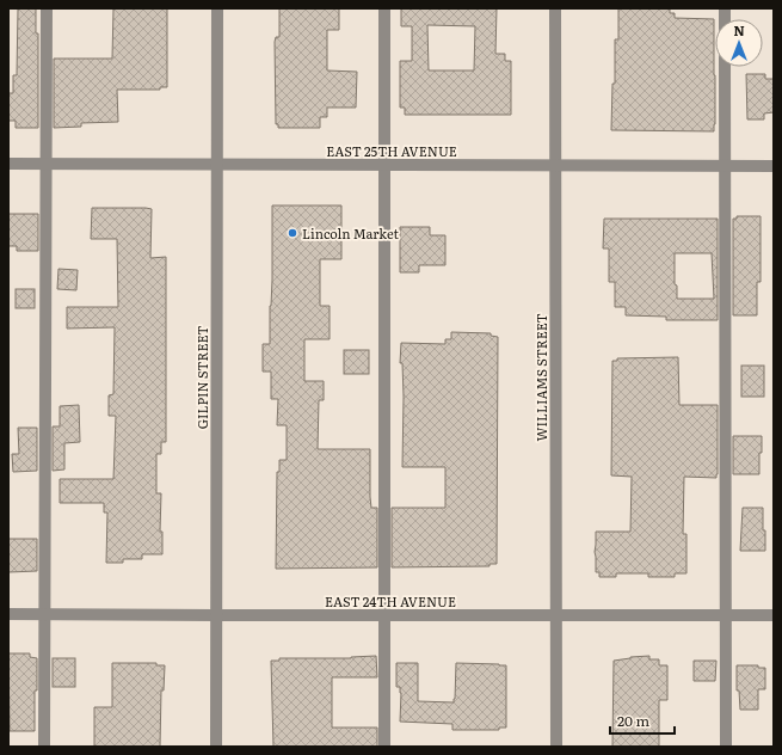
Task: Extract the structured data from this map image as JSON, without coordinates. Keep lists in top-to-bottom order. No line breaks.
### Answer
{"streets":{"street":["EAST 25TH AVENUE","GILPIN STREET","WILLIAMS STREET","EAST 24TH AVENUE"]},"crossings":[["EAST 25TH AVENUE","GILPIN STREET"],["EAST 25TH AVENUE","WILLIAMS STREET"],["GILPIN STREET","EAST 24TH AVENUE"],["WILLIAMS STREET","EAST 24TH AVENUE"]],"places":["Lincoln Market"],"scale_bar":"20 m","north":"top"}
